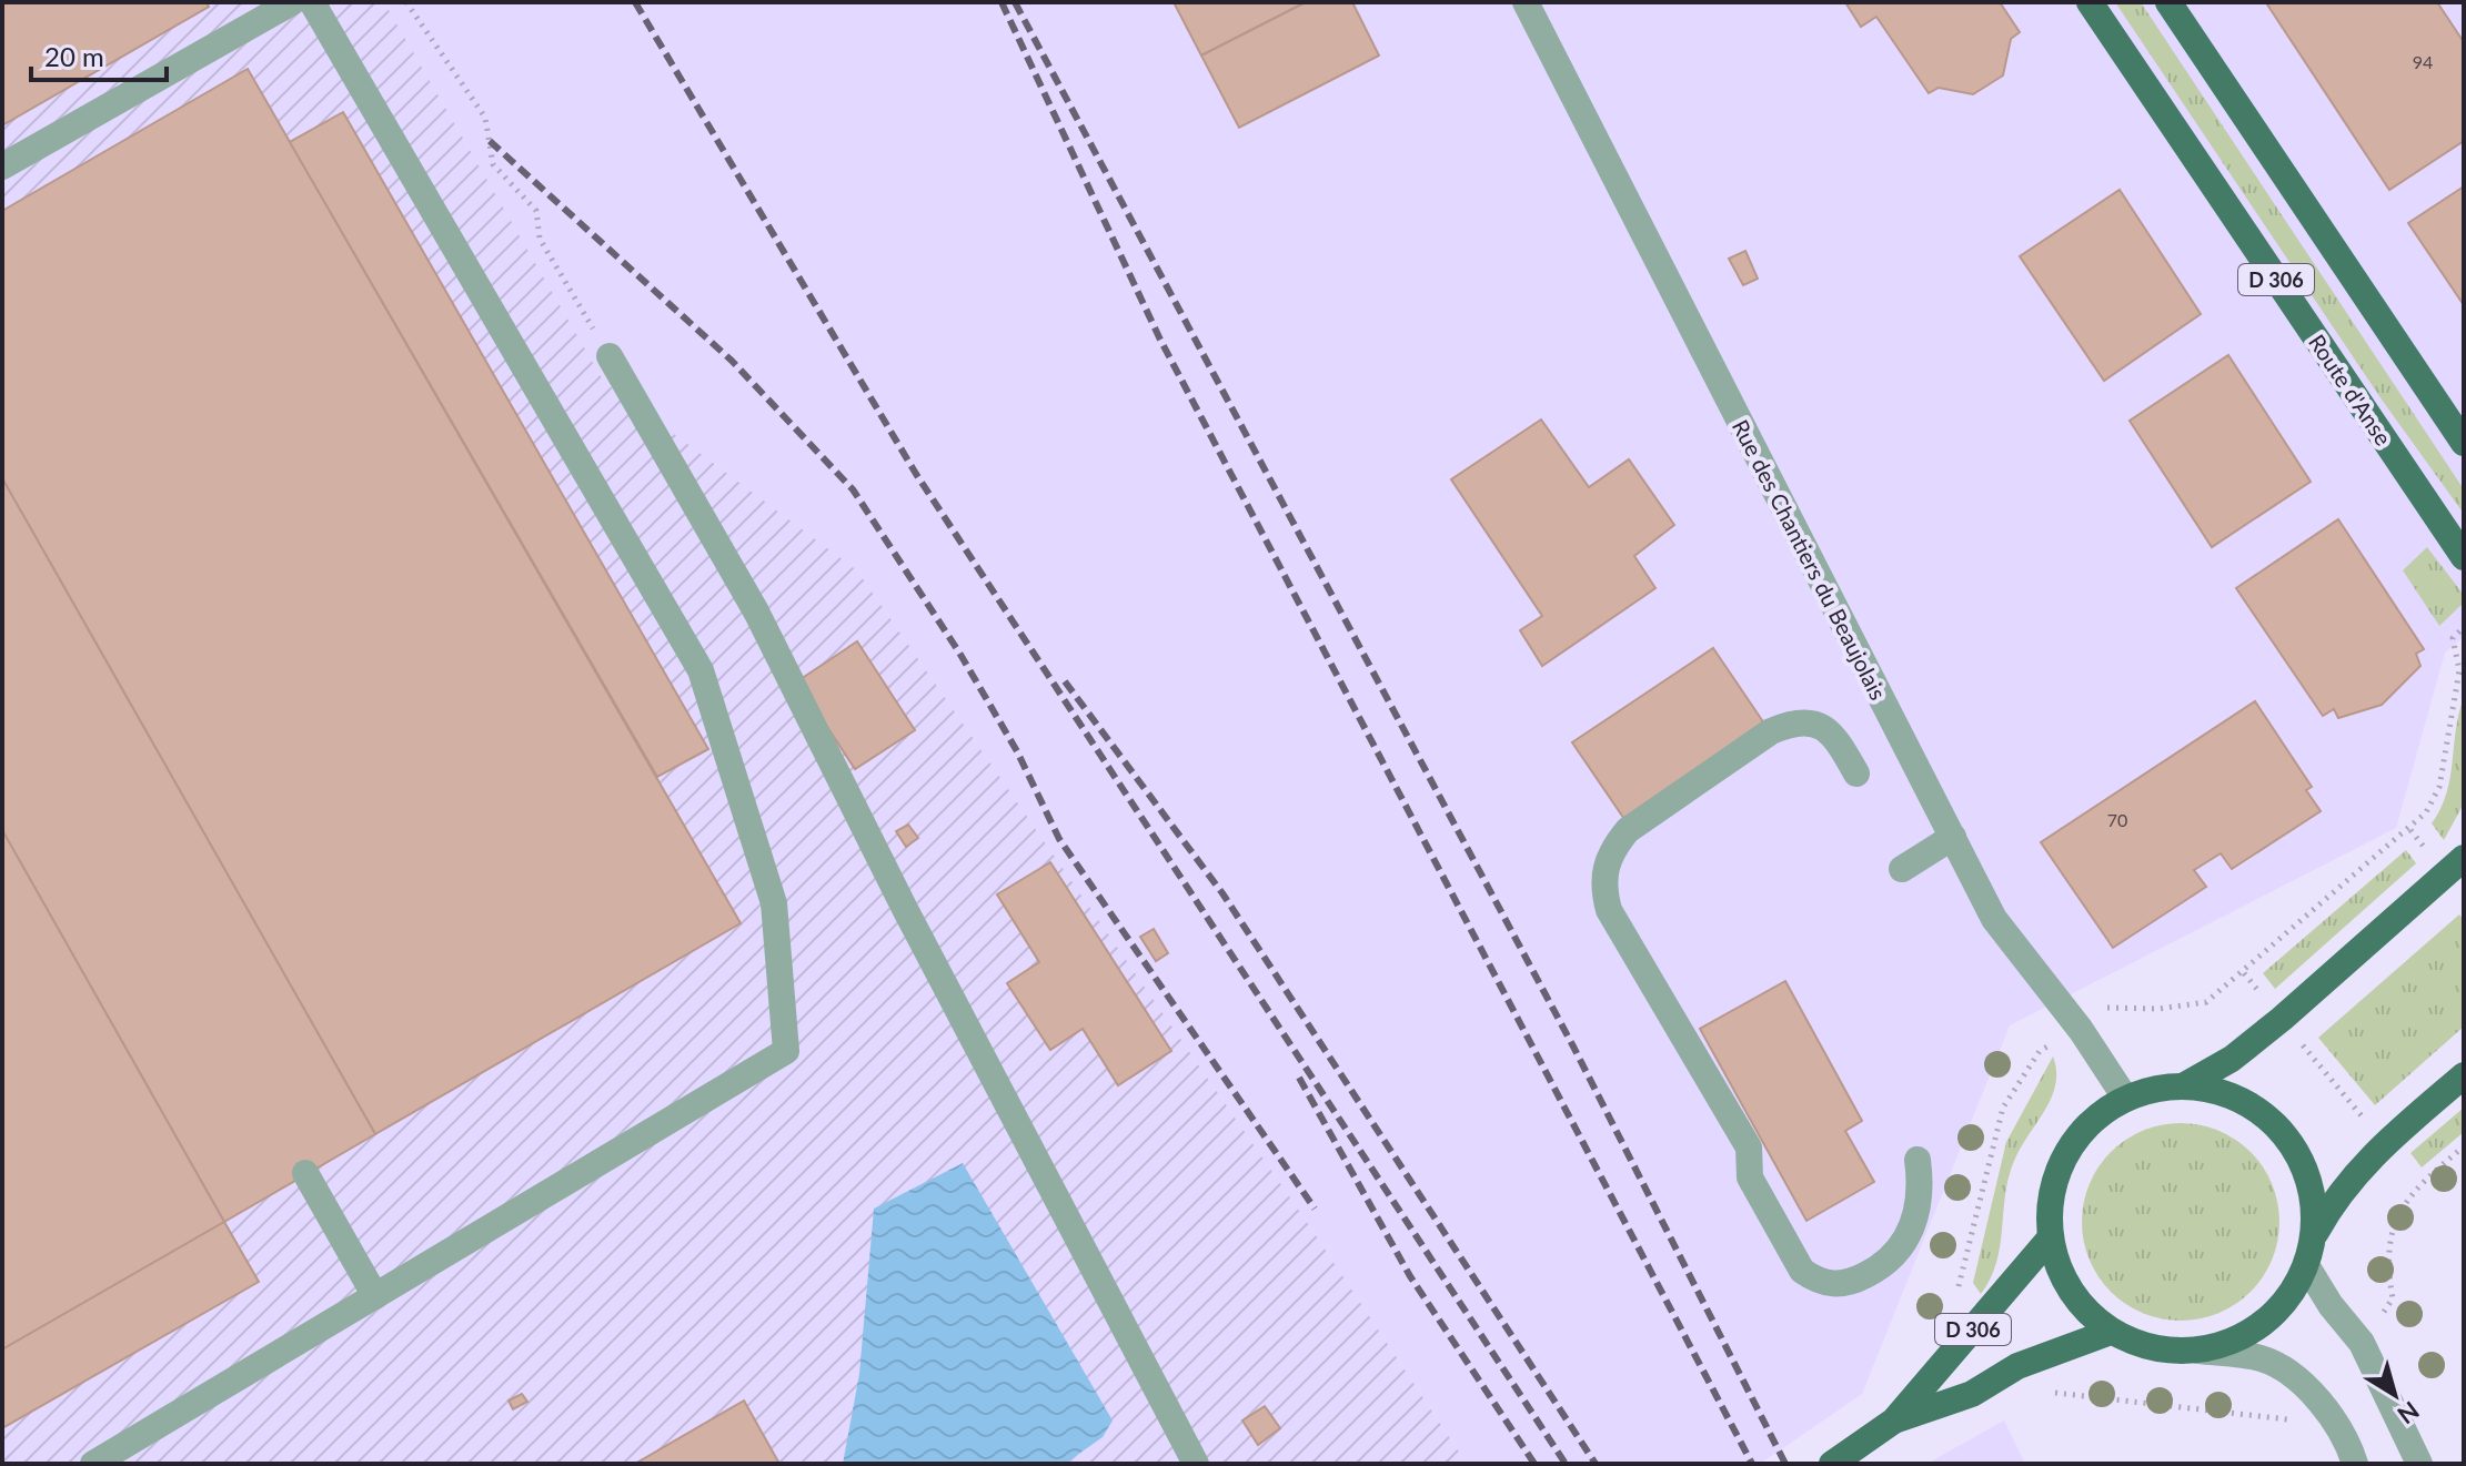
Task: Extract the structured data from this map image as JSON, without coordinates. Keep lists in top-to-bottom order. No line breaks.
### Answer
{"streets":{"main road":["D 306","Route d'Anse"],"street":["Rue des Chantiers du Beaujolais"]},"crossings":[["D 306","Rue des Chantiers du Beaujolais"]],"house_numbers":["94","70"],"scale_bar":"20 m","north":"bottom right"}
